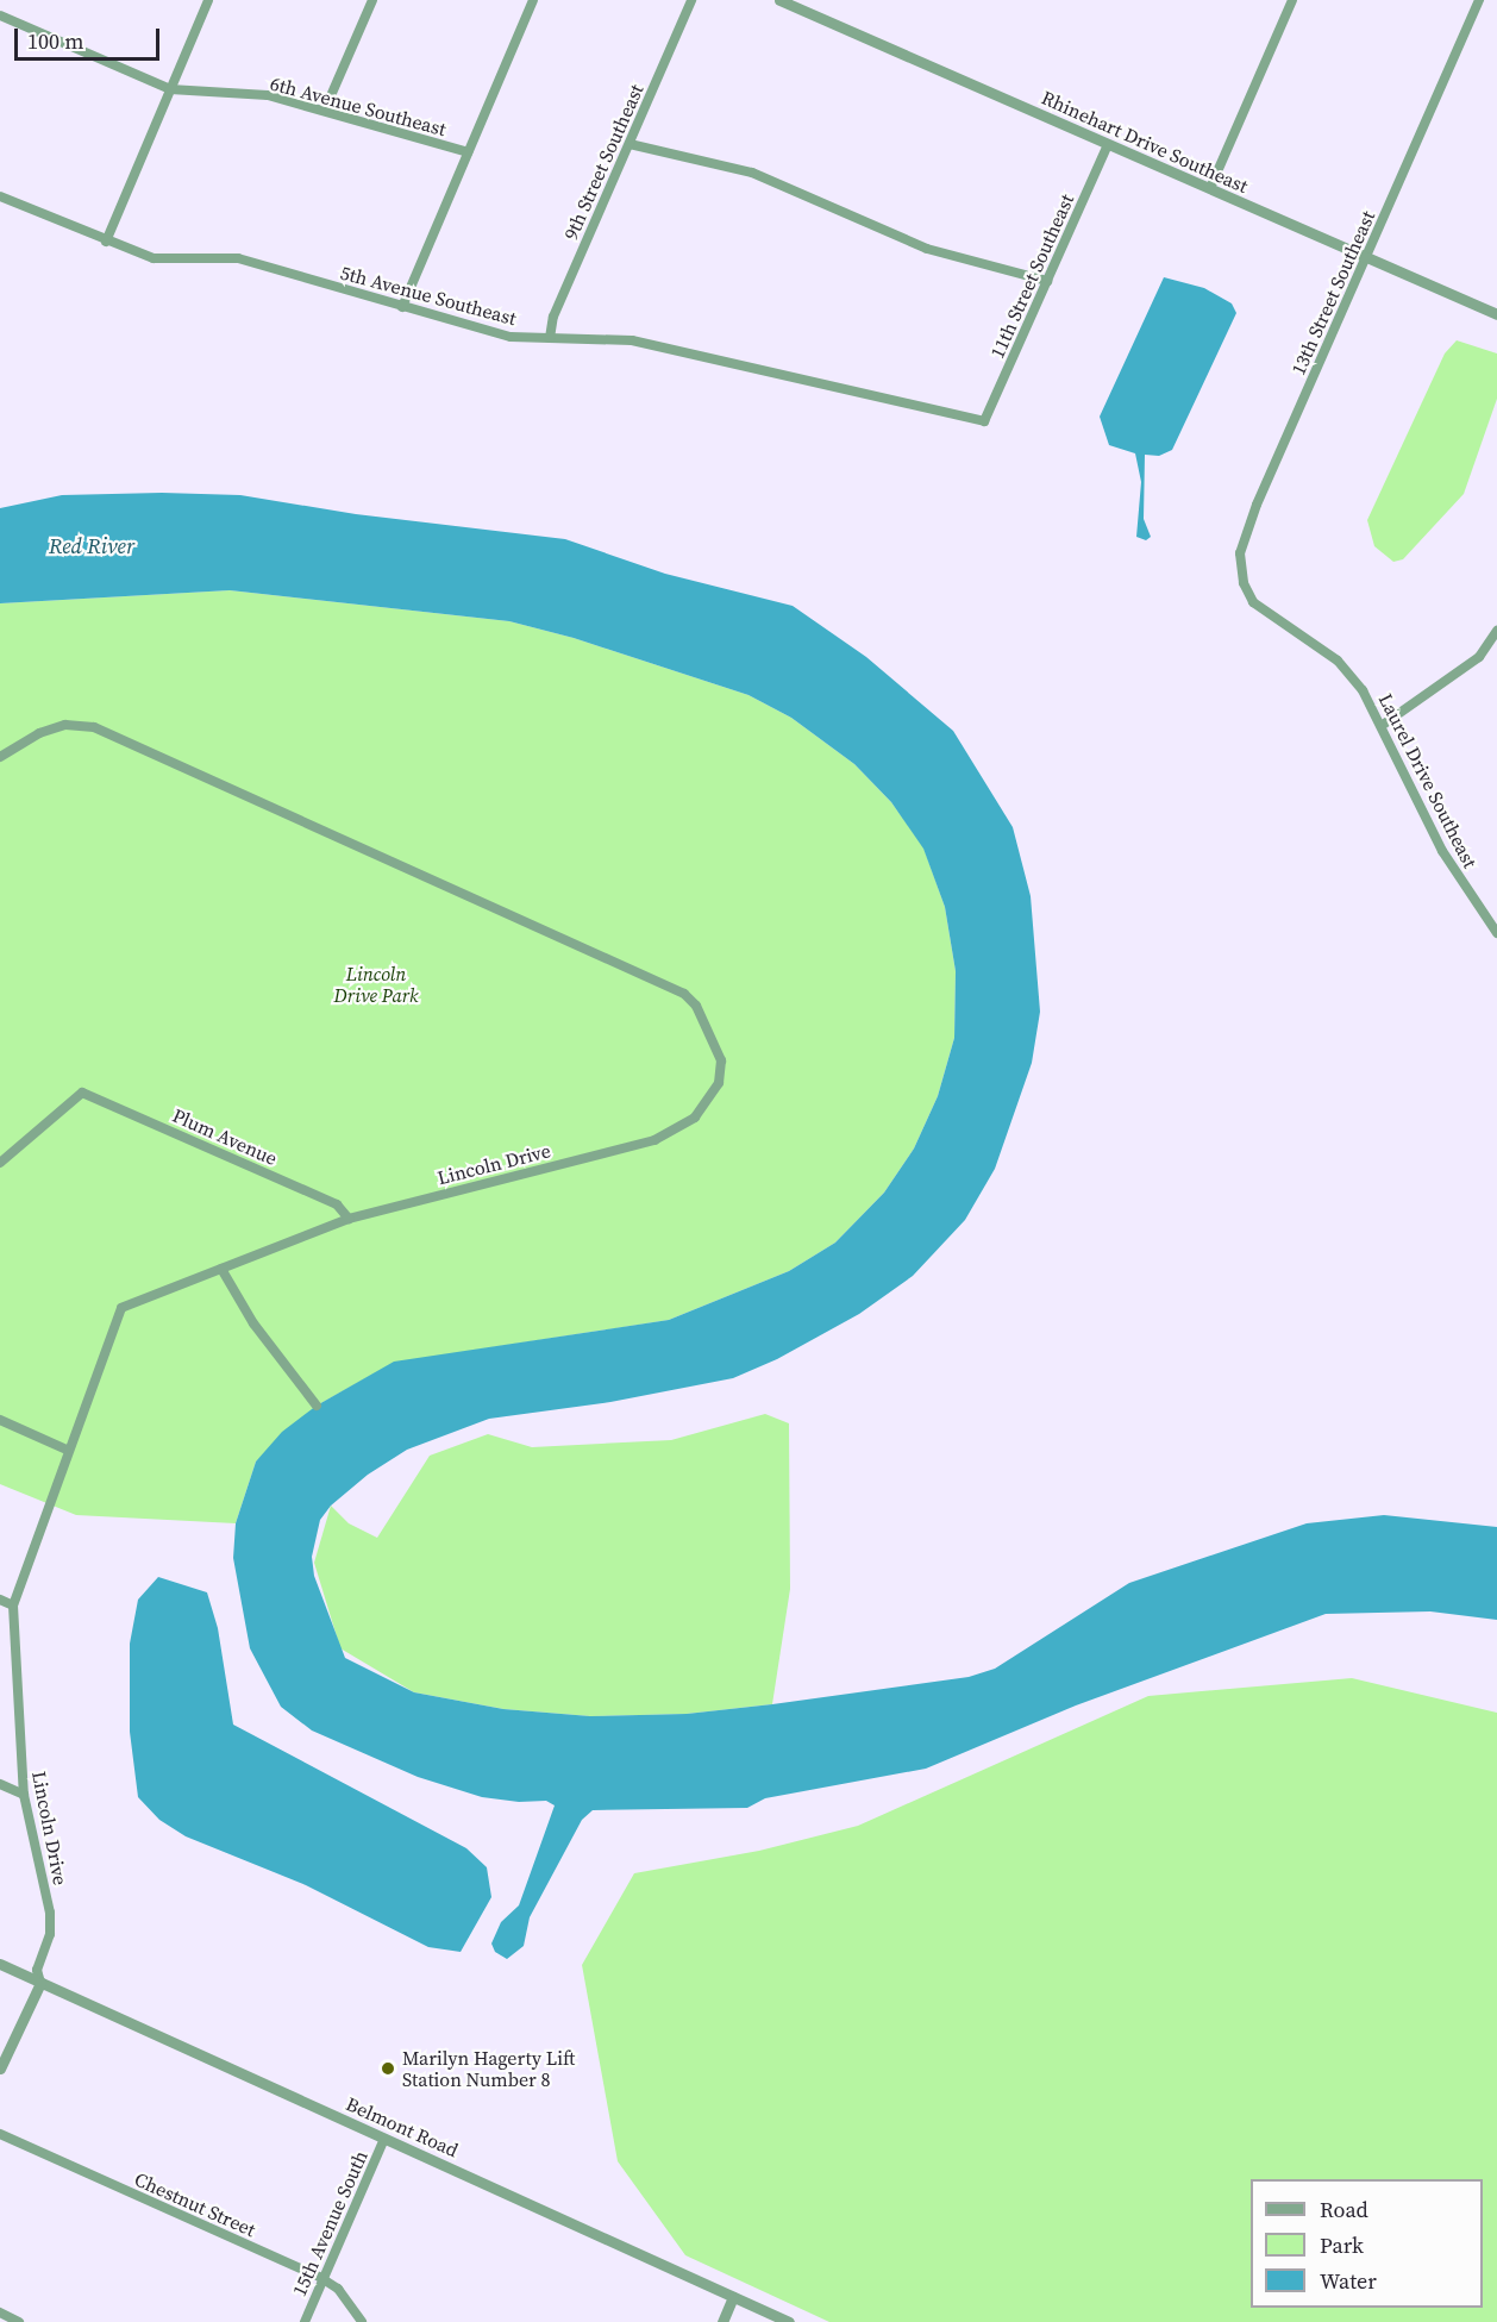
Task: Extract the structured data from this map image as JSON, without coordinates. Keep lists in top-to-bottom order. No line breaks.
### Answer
{"streets":{"street":["6th Avenue Southeast","Rhinehart Drive Southeast","9th Street Southeast","11th Street Southeast","13th Street Southeast","5th Avenue Southeast","Laurel Drive Southeast","Plum Avenue","Lincoln Drive","Belmont Road","Chestnut Street","15th Avenue South"]},"crossings":[["Rhinehart Drive Southeast","11th Street Southeast"],["Rhinehart Drive Southeast","13th Street Southeast"],["9th Street Southeast","5th Avenue Southeast"],["11th Street Southeast","5th Avenue Southeast"],["13th Street Southeast","Laurel Drive Southeast"],["Plum Avenue","Lincoln Drive"],["Lincoln Drive","Belmont Road"],["Belmont Road","15th Avenue South"],["Chestnut Street","15th Avenue South"]],"water":["Red River"],"parks":["Lincoln Drive Park"],"places":["Marilyn Hagerty Lift Station Number 8"],"legend":["Road","Park","Water"],"scale_bar":"100 m"}
